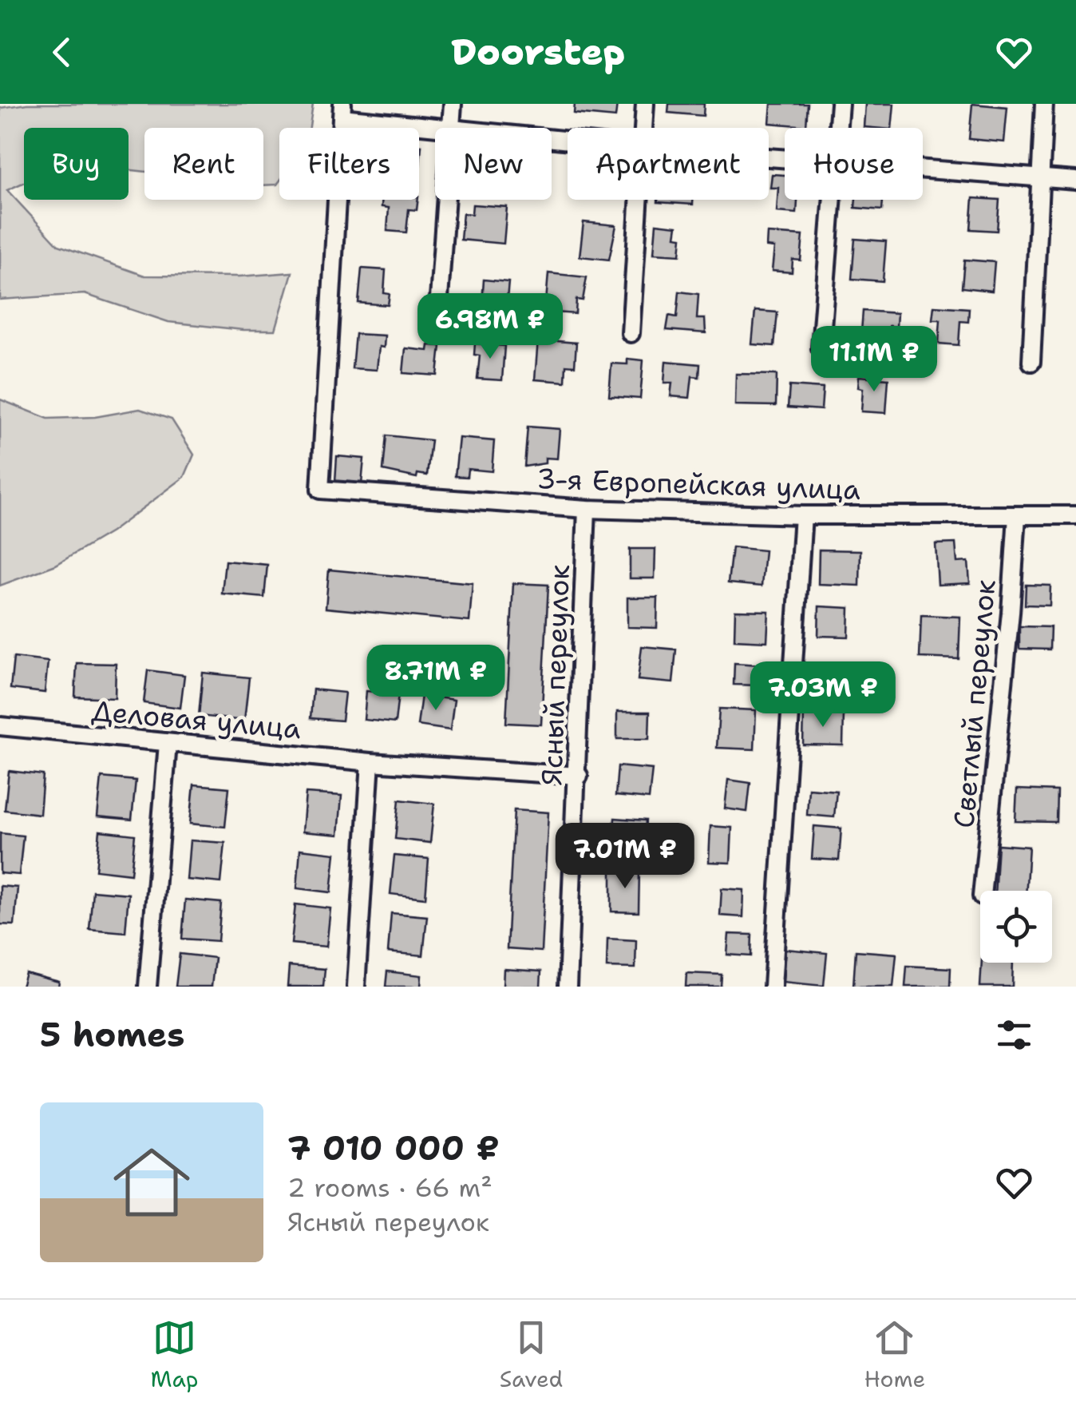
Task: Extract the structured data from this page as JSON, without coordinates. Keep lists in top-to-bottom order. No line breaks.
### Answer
{"streets":{"street":["3-я Европейская улица","Ясный переулок","Светлый переулок","Деловая улица"]},"crossings":[["3-я Европейская улица","Ясный переулок"],["3-я Европейская улица","Светлый переулок"],["Ясный переулок","Деловая улица"]],"page":{"header":"Doorstep","chip":["Buy","Rent","Filters","New","Apartment","House"],"price":["6.98M ₽","11.1M ₽","8.71M ₽","7.03M ₽","7.01M ₽"],"heading":"5 homes","list":[{"name":"7 010 000 ₽","note":"2 rooms · 66 m² · Ясный переулок"}],"tabs":["Map","Saved","Home"]}}
